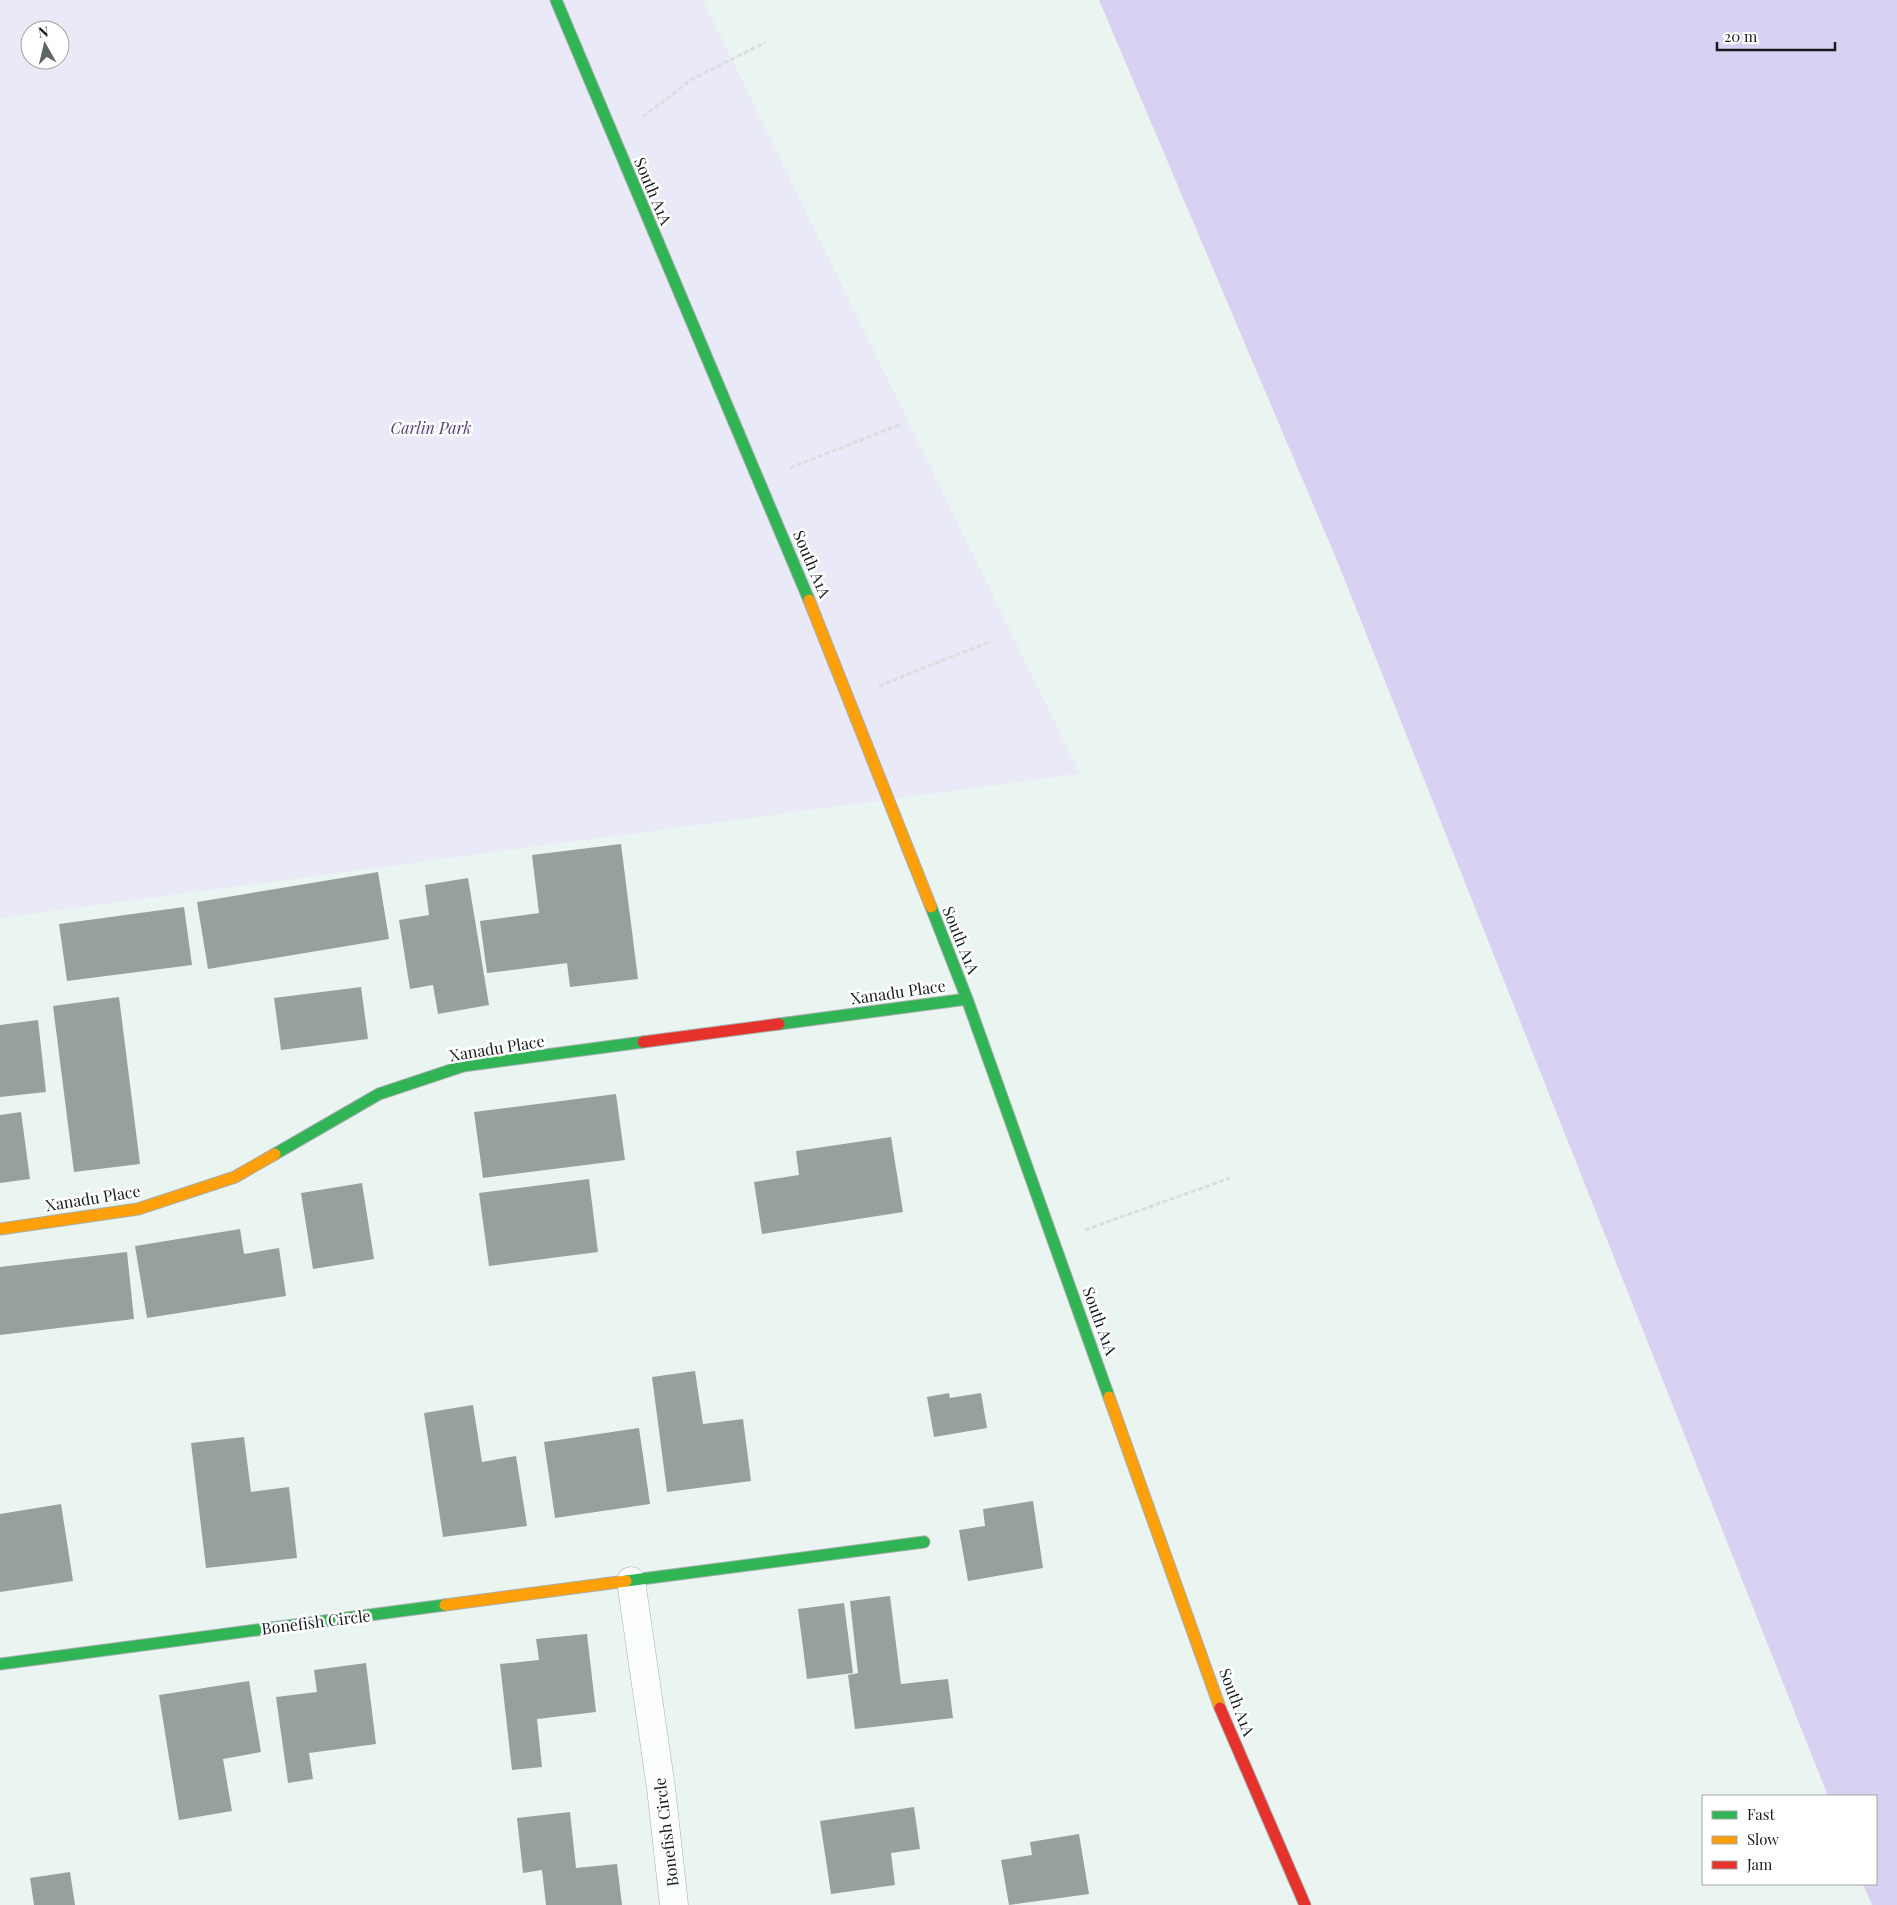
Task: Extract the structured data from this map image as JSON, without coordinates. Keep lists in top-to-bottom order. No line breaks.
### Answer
{"streets":{"street":["South A1A","Xanadu Place","Bonefish Circle"]},"crossings":[["South A1A","Xanadu Place"]],"parks":["Carlin Park"],"legend":["Fast","Slow","Jam"],"scale_bar":"20 m","north":"top"}
